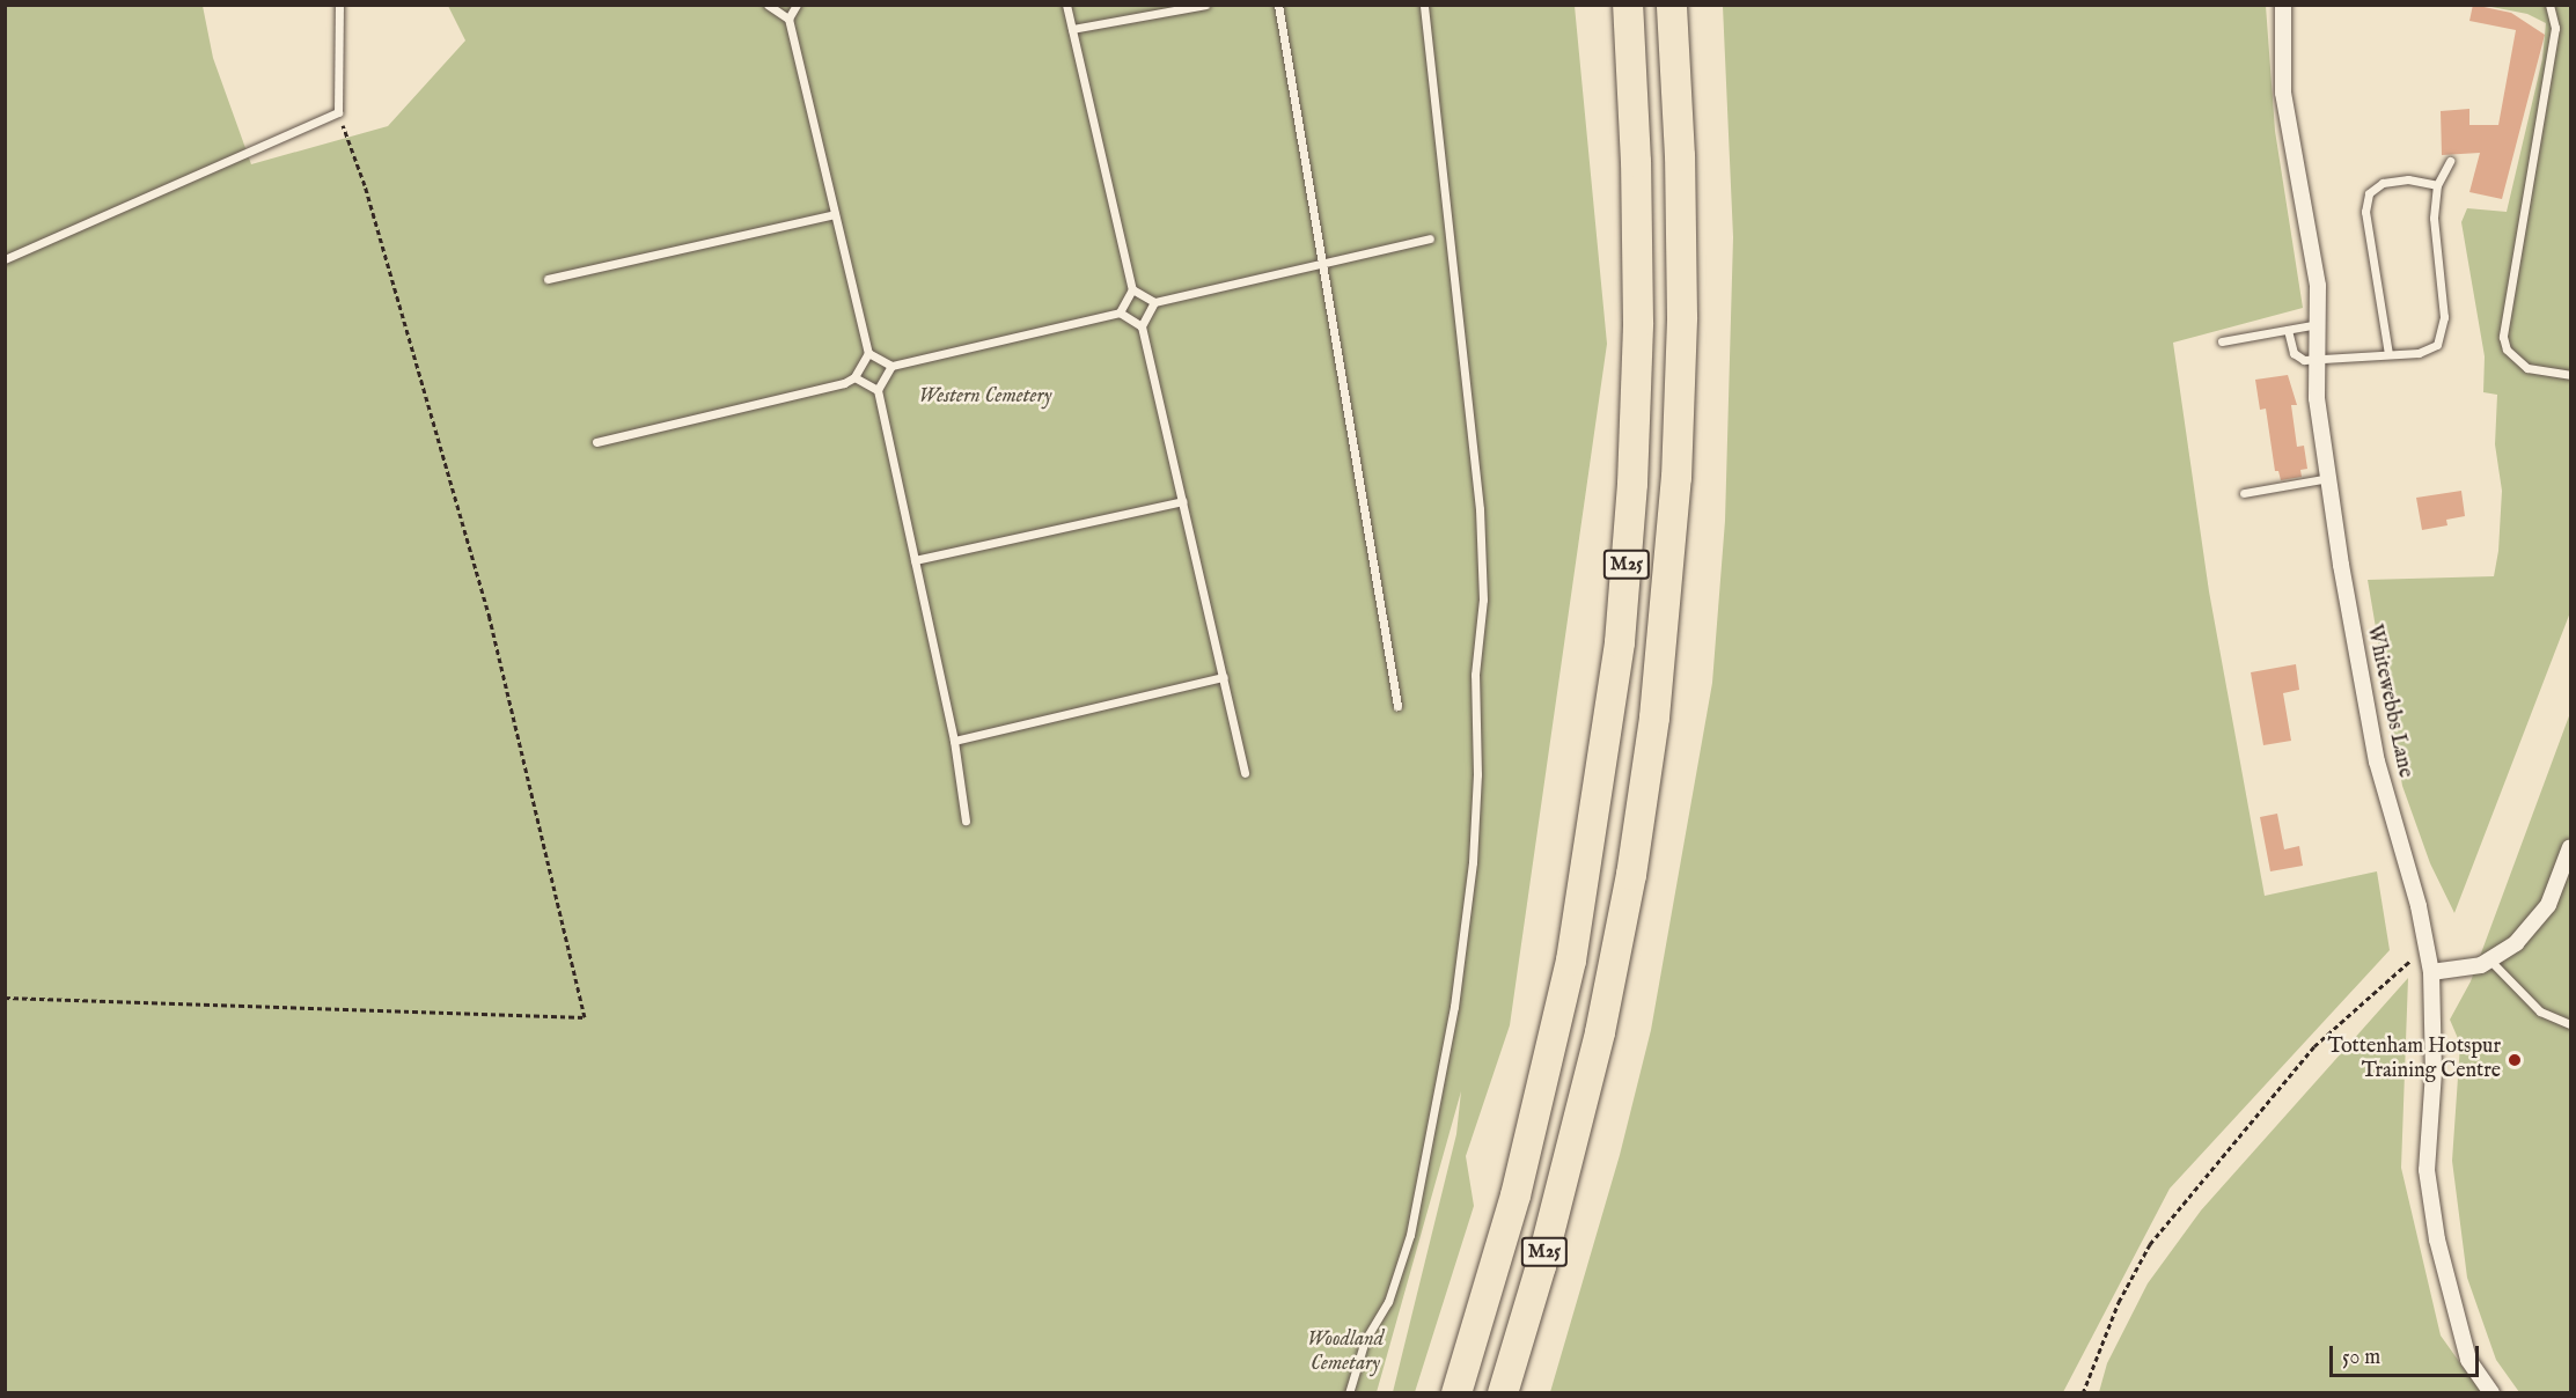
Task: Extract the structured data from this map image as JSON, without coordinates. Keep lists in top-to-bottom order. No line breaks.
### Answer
{"streets":{"highway":["M25"],"street":["Whitewebbs Lane"]},"parks":["Western Cemetery","Woodland Cemetary"],"places":["Tottenham Hotspur Training Centre"],"scale_bar":"50 m"}
